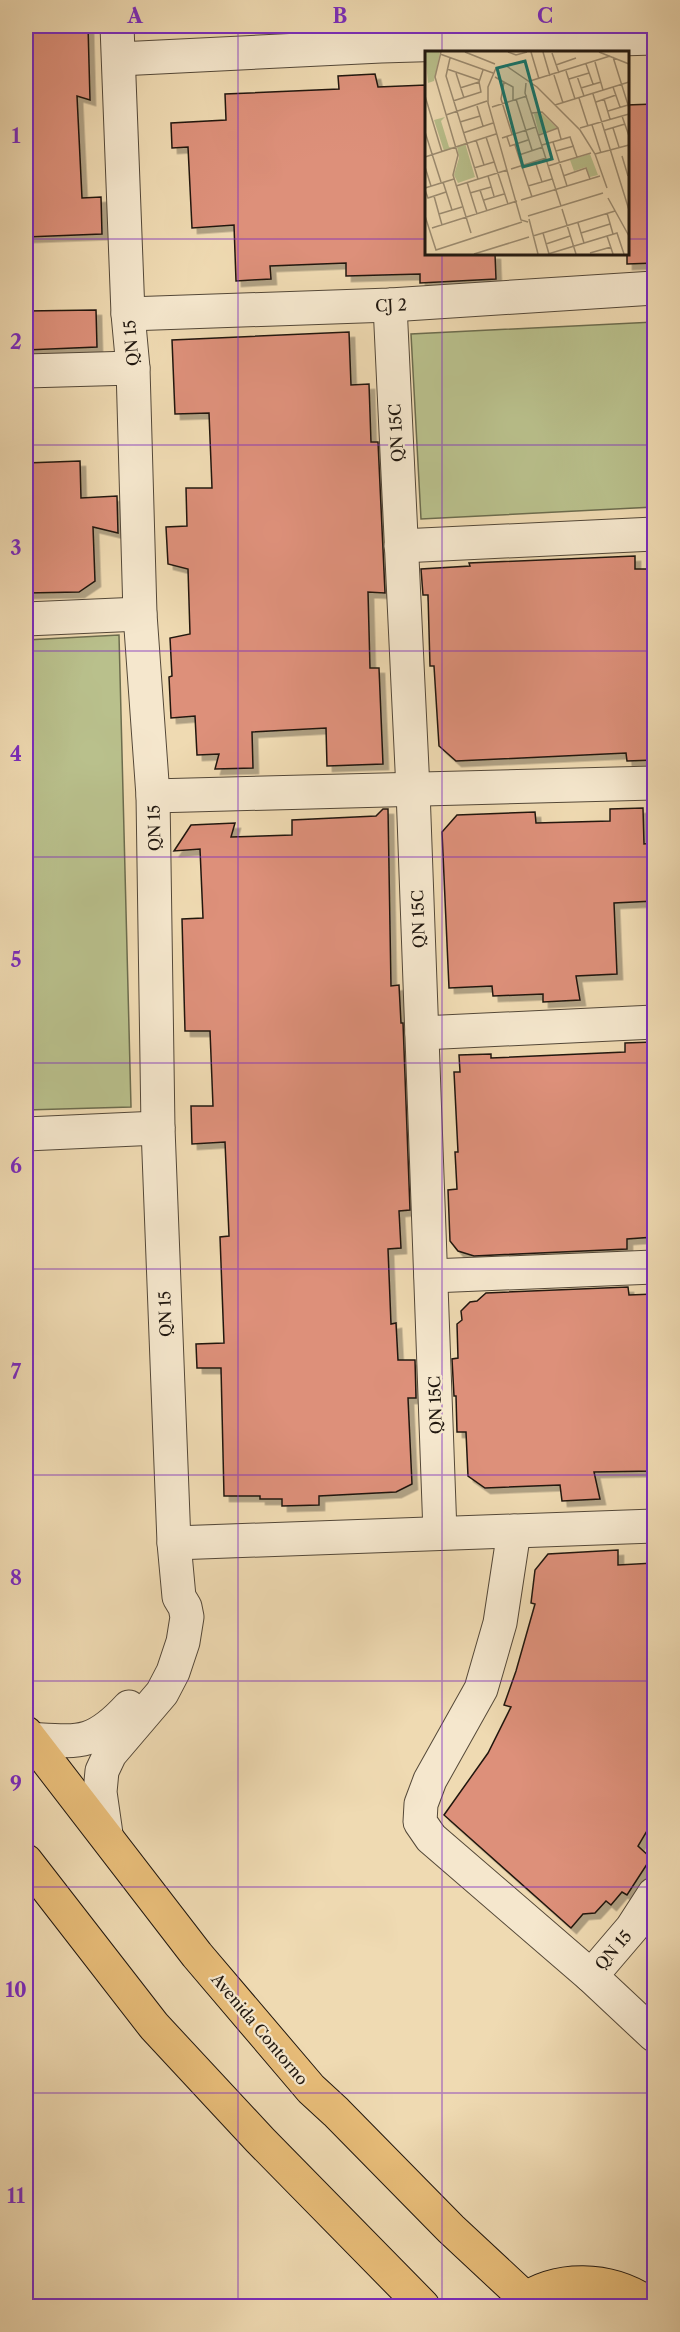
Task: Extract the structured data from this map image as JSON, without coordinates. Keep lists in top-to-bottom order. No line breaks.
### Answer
{"streets":{"main road":["Avenida Contorno"],"street":["CJ 2","QN 15","QN 15C"]},"crossings":[["CJ 2","QN 15"],["CJ 2","QN 15C"],["QN 15","Avenida Contorno"]],"grid":{"columns":["A","B","C"],"rows":["1","2","3","4","5","6","7","8","9","10","11"]}}
